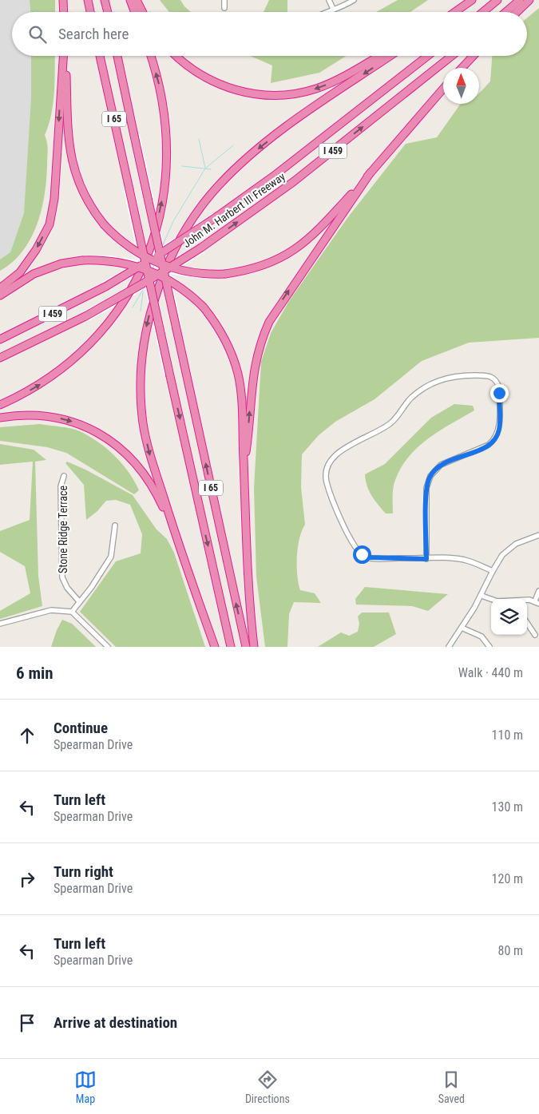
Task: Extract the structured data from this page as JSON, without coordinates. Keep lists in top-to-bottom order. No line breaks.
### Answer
{"streets":{"highway":["I 65","I 459","John M. Harbert III Freeway"],"street":["Stone Ridge Terrace"]},"north":"top","page":{"search":"Search here","heading":["6 min","Walk · 440 m"],"list":[["Continue","Spearman Drive","110 m"],["Turn left","Spearman Drive","130 m"],["Turn right","Spearman Drive","120 m"],["Turn left","Spearman Drive","80 m"],"Arrive at destination"],"nav":["Map","Directions","Saved"]}}
